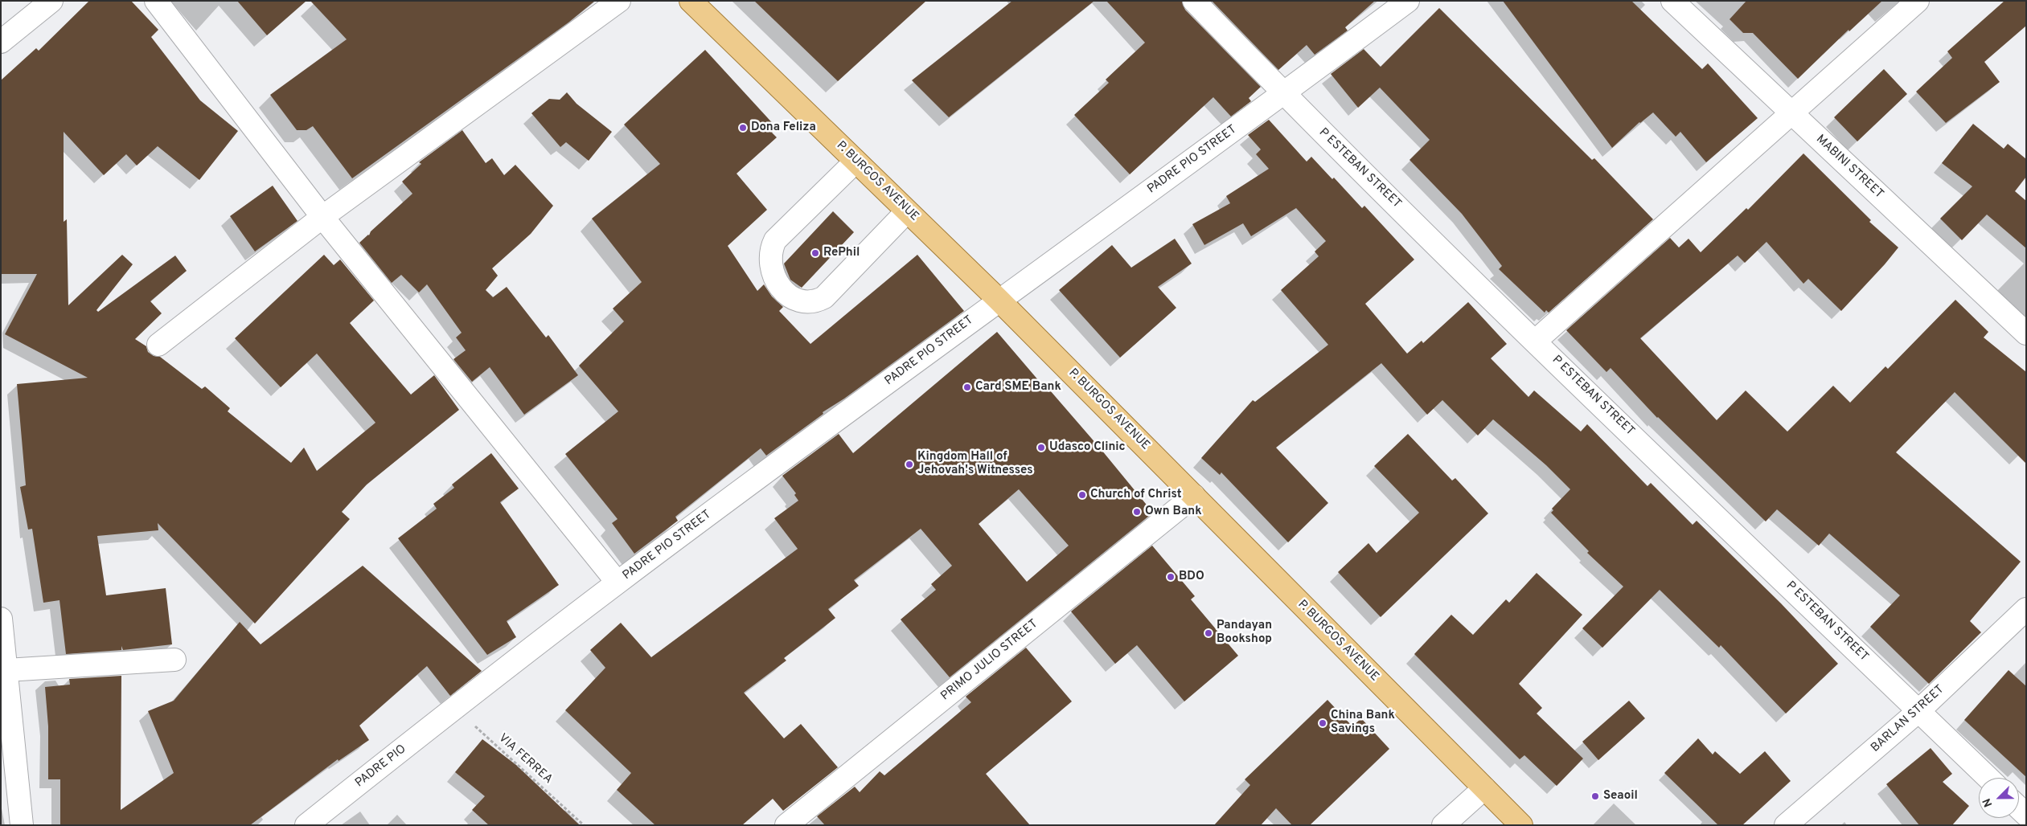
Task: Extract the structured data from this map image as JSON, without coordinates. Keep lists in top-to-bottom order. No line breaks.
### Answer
{"streets":{"main road":["P. BURGOS AVENUE"],"street":["PADRE PIO STREET","MABINI STREET","P ESTEBAN STREET","PRIMO JULIO STREET","BARLAN STREET","PADRE PIO"],"path":["VIA FERREA"]},"crossings":[["PADRE PIO STREET","P ESTEBAN STREET"],["PADRE PIO STREET","P. BURGOS AVENUE"],["PADRE PIO STREET","VIA FERREA"],["PADRE PIO STREET","PADRE PIO"],["P ESTEBAN STREET","BARLAN STREET"],["P. BURGOS AVENUE","PRIMO JULIO STREET"],["VIA FERREA","PADRE PIO"]],"places":["Dona Feliza","RePhil","Card SME Bank","Udasco Clinic","Kingdom Hall of Jehovah's Witnesses","Church of Christ","Own Bank","BDO","Pandayan Bookshop","China Bank Savings","Seaoil"],"north":"bottom left"}
